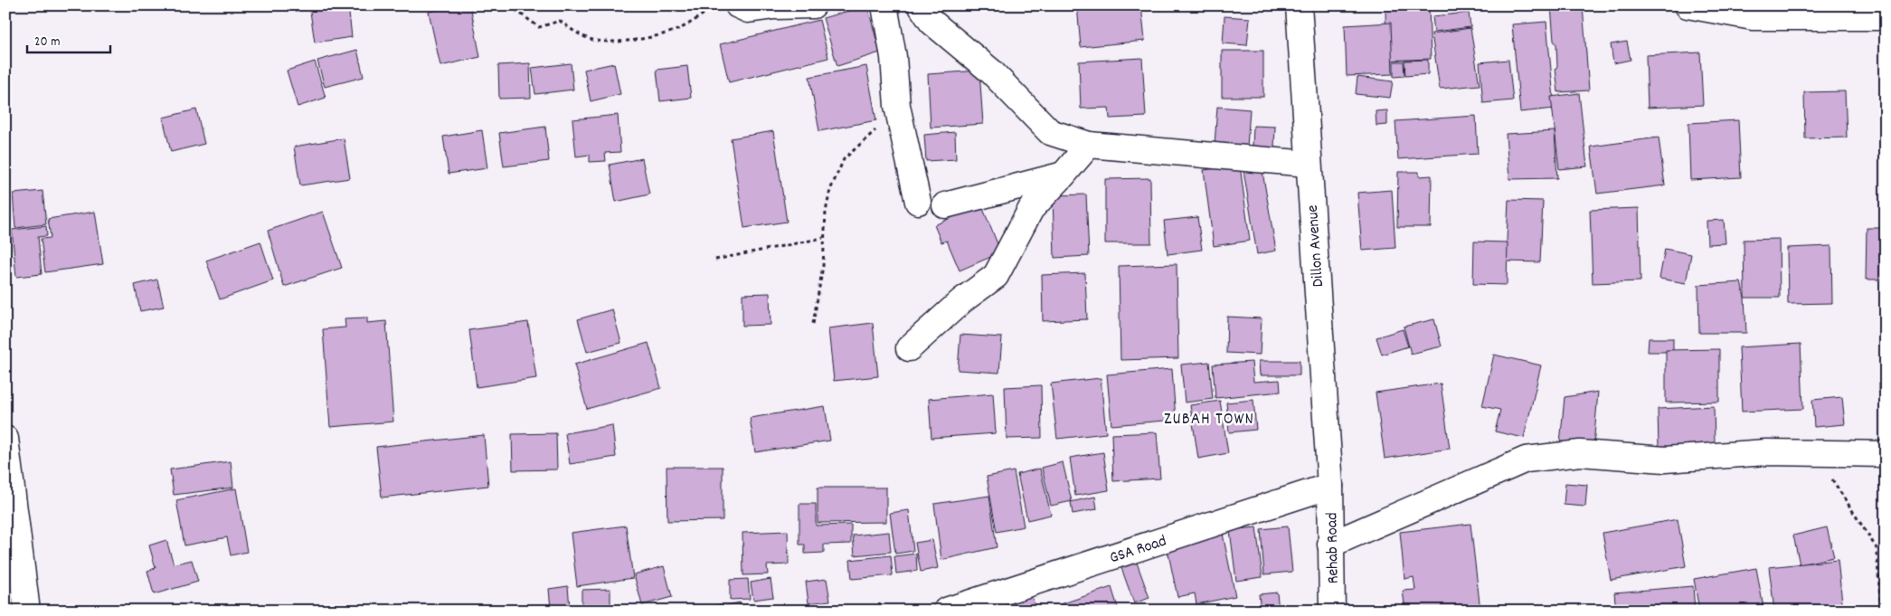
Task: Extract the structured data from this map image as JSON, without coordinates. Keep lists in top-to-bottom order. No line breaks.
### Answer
{"streets":{"street":["Dillon Avenue","GSA Road","Rehab Road"]},"crossings":[["Dillon Avenue","GSA Road"],["Dillon Avenue","Rehab Road"],["GSA Road","Rehab Road"]],"districts":["ZUBAH TOWN"],"scale_bar":"20 m"}
